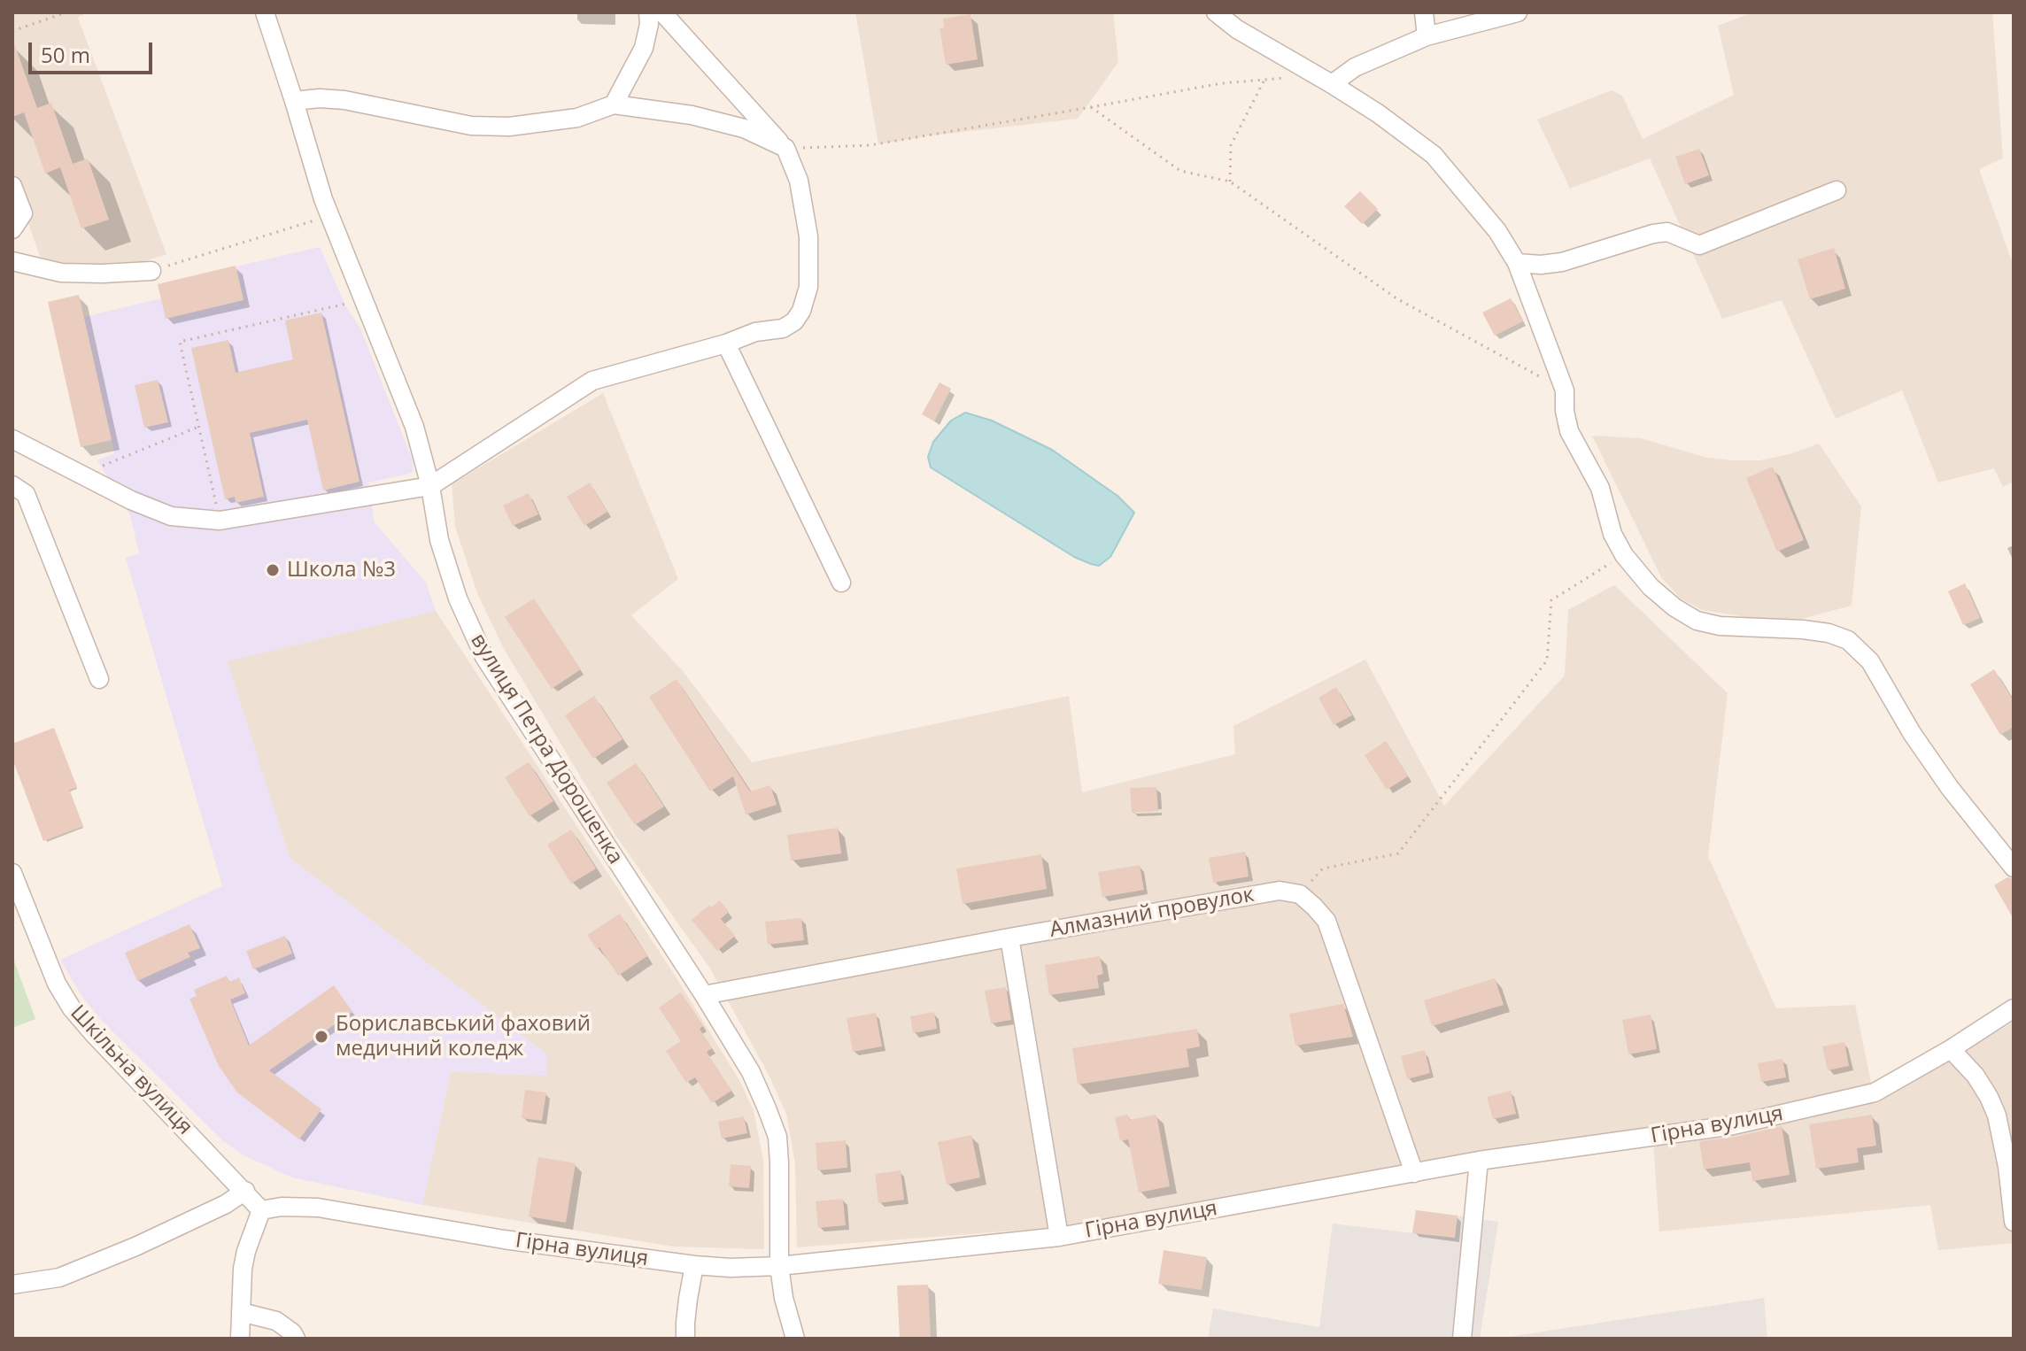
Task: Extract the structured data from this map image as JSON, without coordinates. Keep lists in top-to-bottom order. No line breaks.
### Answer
{"streets":{"street":["вулиця Петра Дорошенка","Алмазний провулок","Шкільна вулиця","Гірна вулиця"]},"crossings":[["вулиця Петра Дорошенка","Алмазний провулок"],["вулиця Петра Дорошенка","Гірна вулиця"],["Шкільна вулиця","Гірна вулиця"]],"places":["Школа №3","Бориславський фаховий медичний коледж"],"scale_bar":"50 m"}
